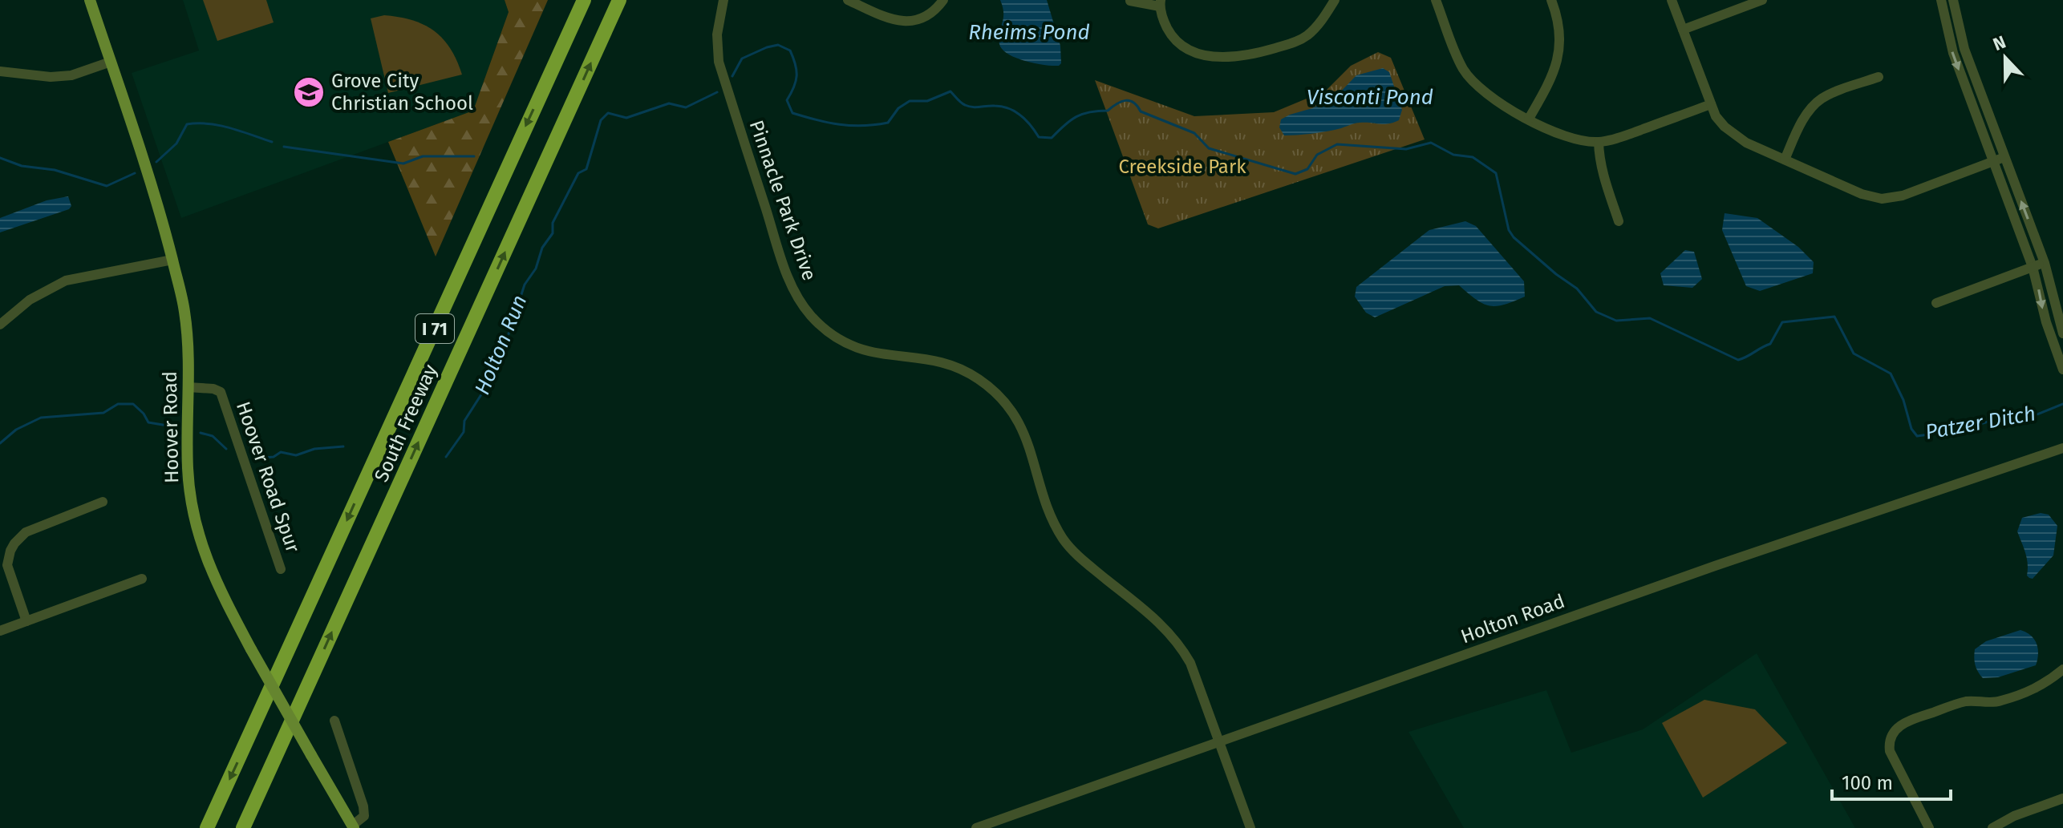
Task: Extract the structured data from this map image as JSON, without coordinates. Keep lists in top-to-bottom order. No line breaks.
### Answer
{"streets":{"highway":["I 71","South Freeway"],"main road":["Hoover Road"],"street":["Pinnacle Park Drive","Hoover Road Spur","Holton Road"]},"crossings":[["Pinnacle Park Drive","Holton Road"],["Hoover Road","Hoover Road Spur"]],"water":["Rheims Pond","Visconti Pond","Holton Run","Patzer Ditch"],"parks":["Creekside Park"],"places":{"school or university":["Grove City Christian School"]},"scale_bar":"100 m","north":"top"}
